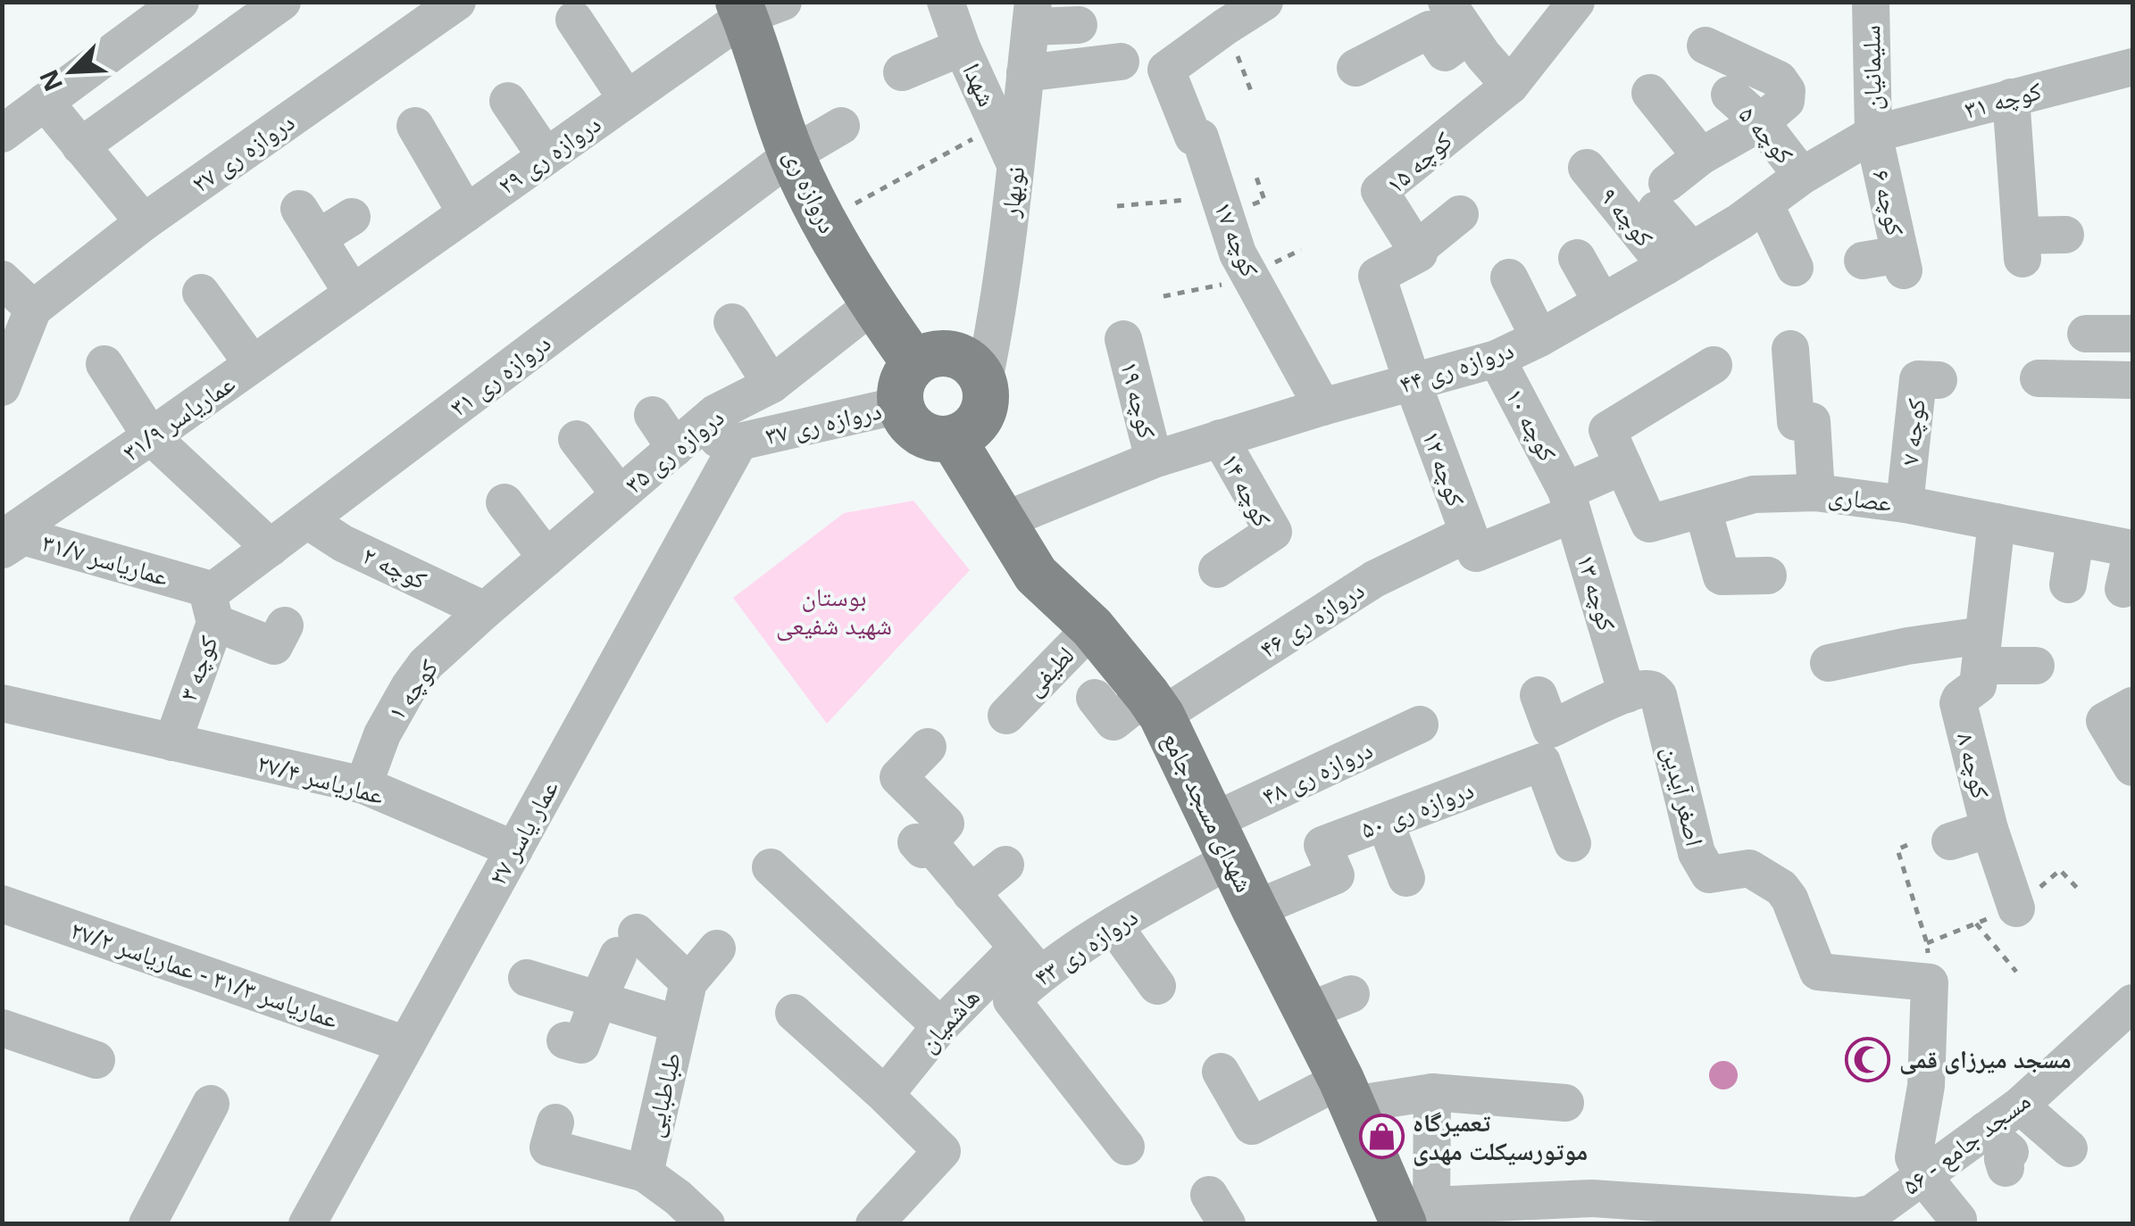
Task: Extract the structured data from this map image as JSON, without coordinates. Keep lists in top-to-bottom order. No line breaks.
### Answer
{"streets":{"main road":["دروازه ری","شهدای مسجد جامع"],"street":["سلیمانیان","شهدا","کوچه ۳۱","کوچه ۵","دروازه ری ۲۷","دروازه ری ۲۹","کوچه ۱۵","نوبهار","کوچه ۶","کوچه ۹","کوچه ۱۷","دروازه ری ۴۴","دروازه ری ۳۱","کوچه ۱۹","عماریاسر ۳۱/۹","دروازه ری ۳۷","کوچه ۱۰","کوچه ۷","دروازه ری ۳۵","کوچه ۱۲","کوچه ۱۴","عصاری","عماریاسر ۳۱/۷","کوچه ۲","کوچه ۱۳","دروازه ری ۴۶","کوچه ۳","لطیفی","کوچه ۱","کوچه ۸","دروازه ری ۴۸","عماریاسر ۲۷/۴","اصغر آیدین","دروازه ری ۵۰","عمار یاسر ۲۷","دروازه ری ۴۳","عماریاسر ۳۱/۳ - عماریاسر ۲۷/۲","هاشمیان","طباطبایی","۵۶ - مسجد جامع"]},"crossings":[["سلیمانیان","کوچه ۳۱"],["سلیمانیان","کوچه ۶"],["سلیمانیان","دروازه ری ۴۴"],["شهدا","نوبهار"],["کوچه ۳۱","کوچه ۶"],["کوچه ۳۱","دروازه ری ۴۴"],["کوچه ۵","دروازه ری ۴۴"],["دروازه ری ۲۹","دروازه ری"],["دروازه ری ۲۹","عماریاسر ۳۱/۹"],["دروازه ری","نوبهار"],["دروازه ری","دروازه ری ۳۱"],["دروازه ری","دروازه ری ۳۷"],["دروازه ری","دروازه ری ۳۵"],["دروازه ری","شهدای مسجد جامع"],["نوبهار","دروازه ری ۳۷"],["نوبهار","شهدای مسجد جامع"],["کوچه ۶","دروازه ری ۴۴"],["کوچه ۹","دروازه ری ۴۴"],["کوچه ۱۷","دروازه ری ۴۴"],["دروازه ری ۴۴","کوچه ۱۹"],["دروازه ری ۴۴","کوچه ۱۰"],["دروازه ری ۴۴","کوچه ۱۲"],["دروازه ری ۴۴","کوچه ۱۴"],["دروازه ری ۴۴","شهدای مسجد جامع"],["دروازه ری ۳۱","عماریاسر ۳۱/۷"],["دروازه ری ۳۱","کوچه ۲"],["دروازه ری ۳۱","کوچه ۳"],["دروازه ری ۳۷","دروازه ری ۳۵"],["دروازه ری ۳۷","شهدای مسجد جامع"],["دروازه ری ۳۷","عمار یاسر ۲۷"],["کوچه ۱۰","کوچه ۱۳"],["کوچه ۷","عصاری"],["دروازه ری ۳۵","کوچه ۲"],["دروازه ری ۳۵","کوچه ۱"],["کوچه ۱۲","دروازه ری ۴۶"],["عصاری","کوچه ۸"],["عماریاسر ۳۱/۷","کوچه ۳"],["کوچه ۲","کوچه ۱"],["کوچه ۱۳","اصغر آیدین"],["دروازه ری ۴۶","شهدای مسجد جامع"],["کوچه ۳","عماریاسر ۲۷/۴"],["لطیفی","شهدای مسجد جامع"],["کوچه ۱","عماریاسر ۲۷/۴"],["دروازه ری ۴۸","شهدای مسجد جامع"],["دروازه ری ۴۸","دروازه ری ۴۳"],["عماریاسر ۲۷/۴","عمار یاسر ۲۷"],["دروازه ری ۵۰","شهدای مسجد جامع"],["شهدای مسجد جامع","دروازه ری ۴۳"],["شهدای مسجد جامع","۵۶ - مسجد جامع"],["عمار یاسر ۲۷","عماریاسر ۳۱/۳ - عماریاسر ۲۷/۲"],["دروازه ری ۴۳","هاشمیان"]],"parks":["بوستان شهید شفیعی"],"places":{"mosque":["مسجد میرزای قمی"],"shop":["تعمیرگاه موتورسیکلت مهدی"]},"north":"bottom left"}
